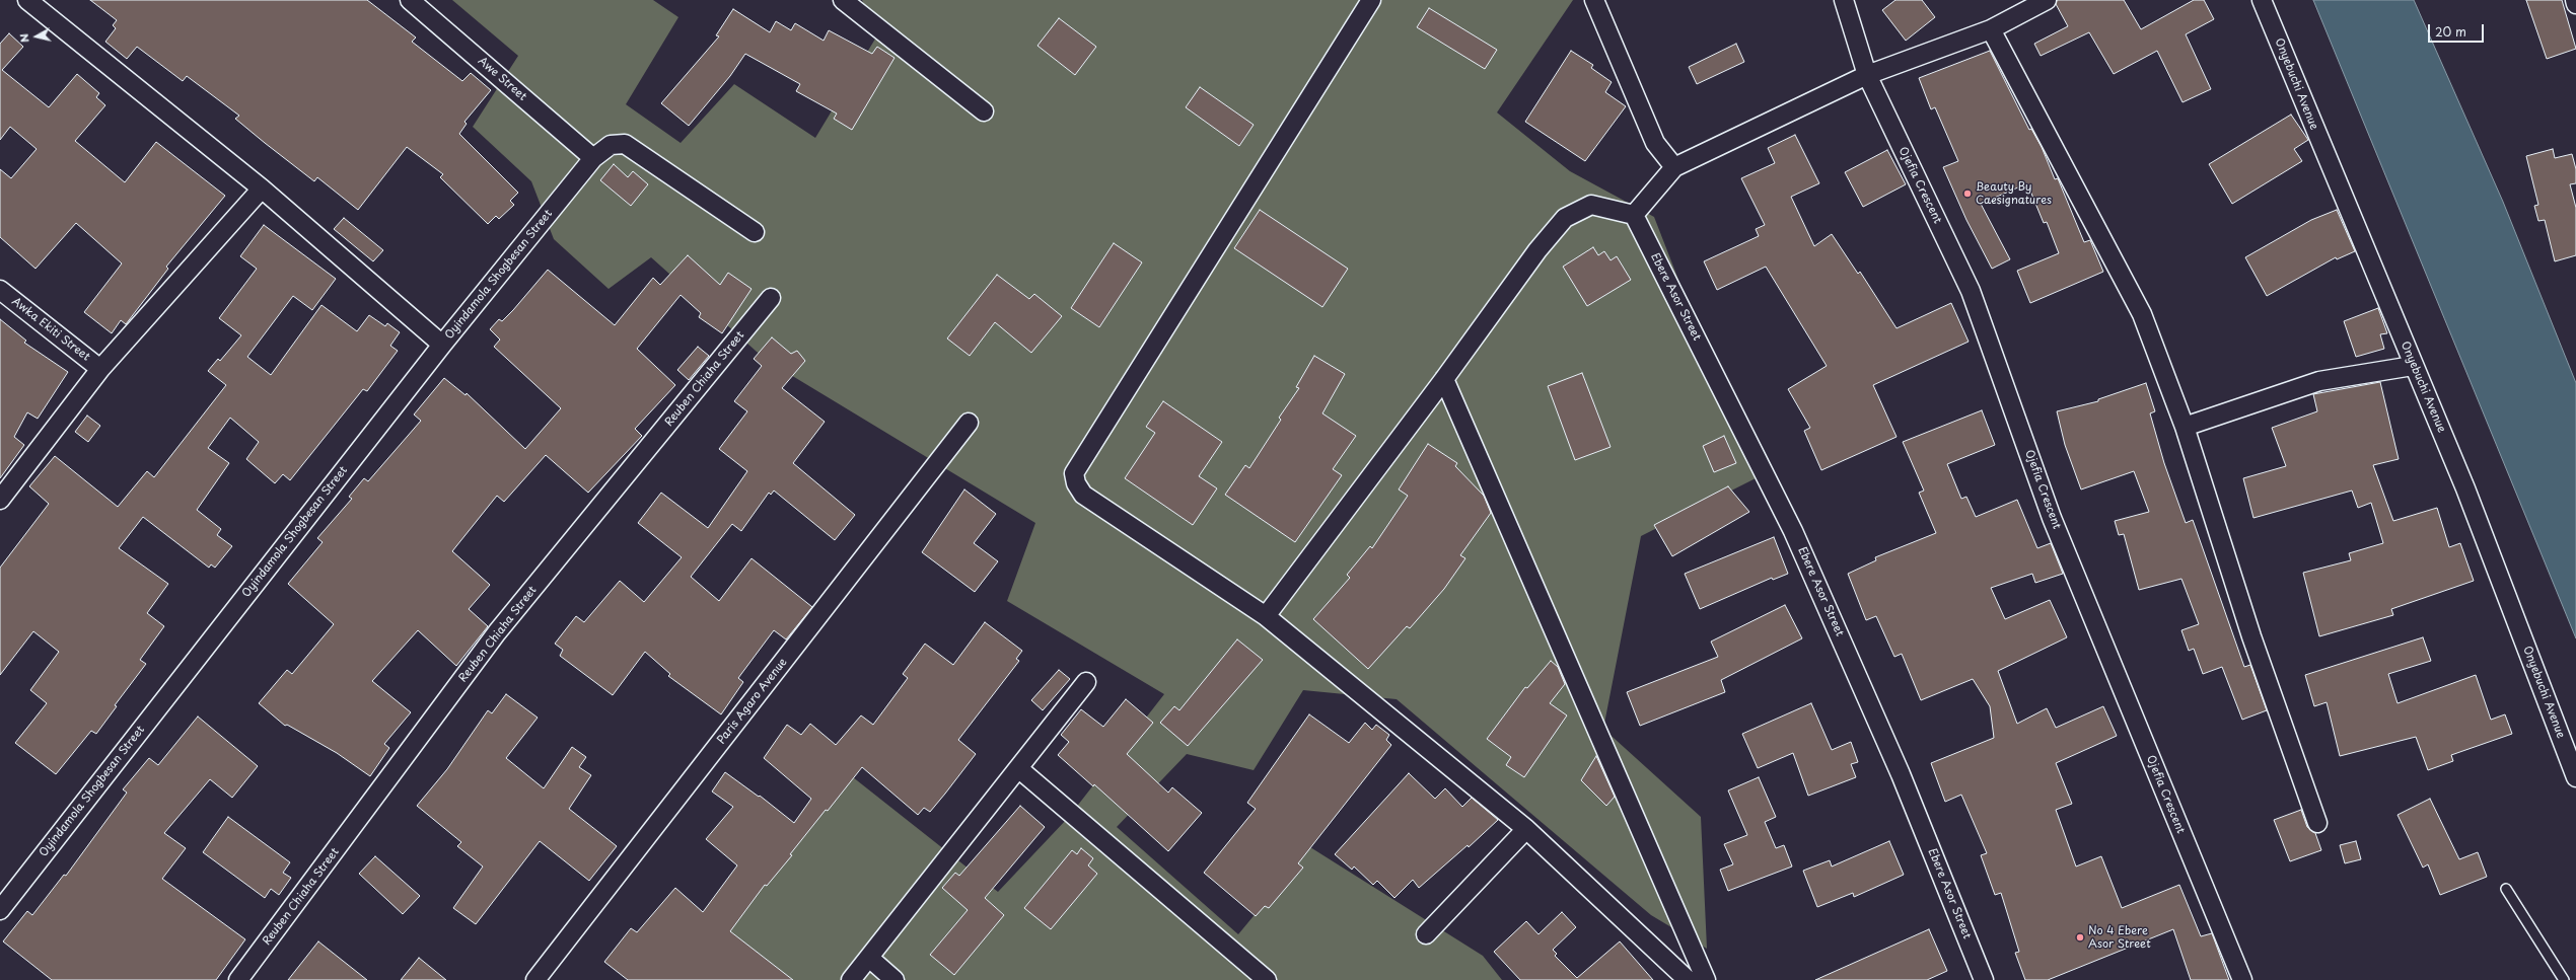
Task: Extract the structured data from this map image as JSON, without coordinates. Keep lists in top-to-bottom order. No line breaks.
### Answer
{"streets":{"street":["Awe Street","Onyebuchi Avenue","Ojefia Crescent","Oyindamola Shogbesan Street","Ebere Asor Street","Awka Ekiti Street","Reuben Chiaha Street","Paris Agaro Avenue"]},"crossings":[["Awe Street","Oyindamola Shogbesan Street"]],"places":["Beauty By Caesignatures","No 4 Ebere Asor Street"],"scale_bar":"20 m","north":"left"}
